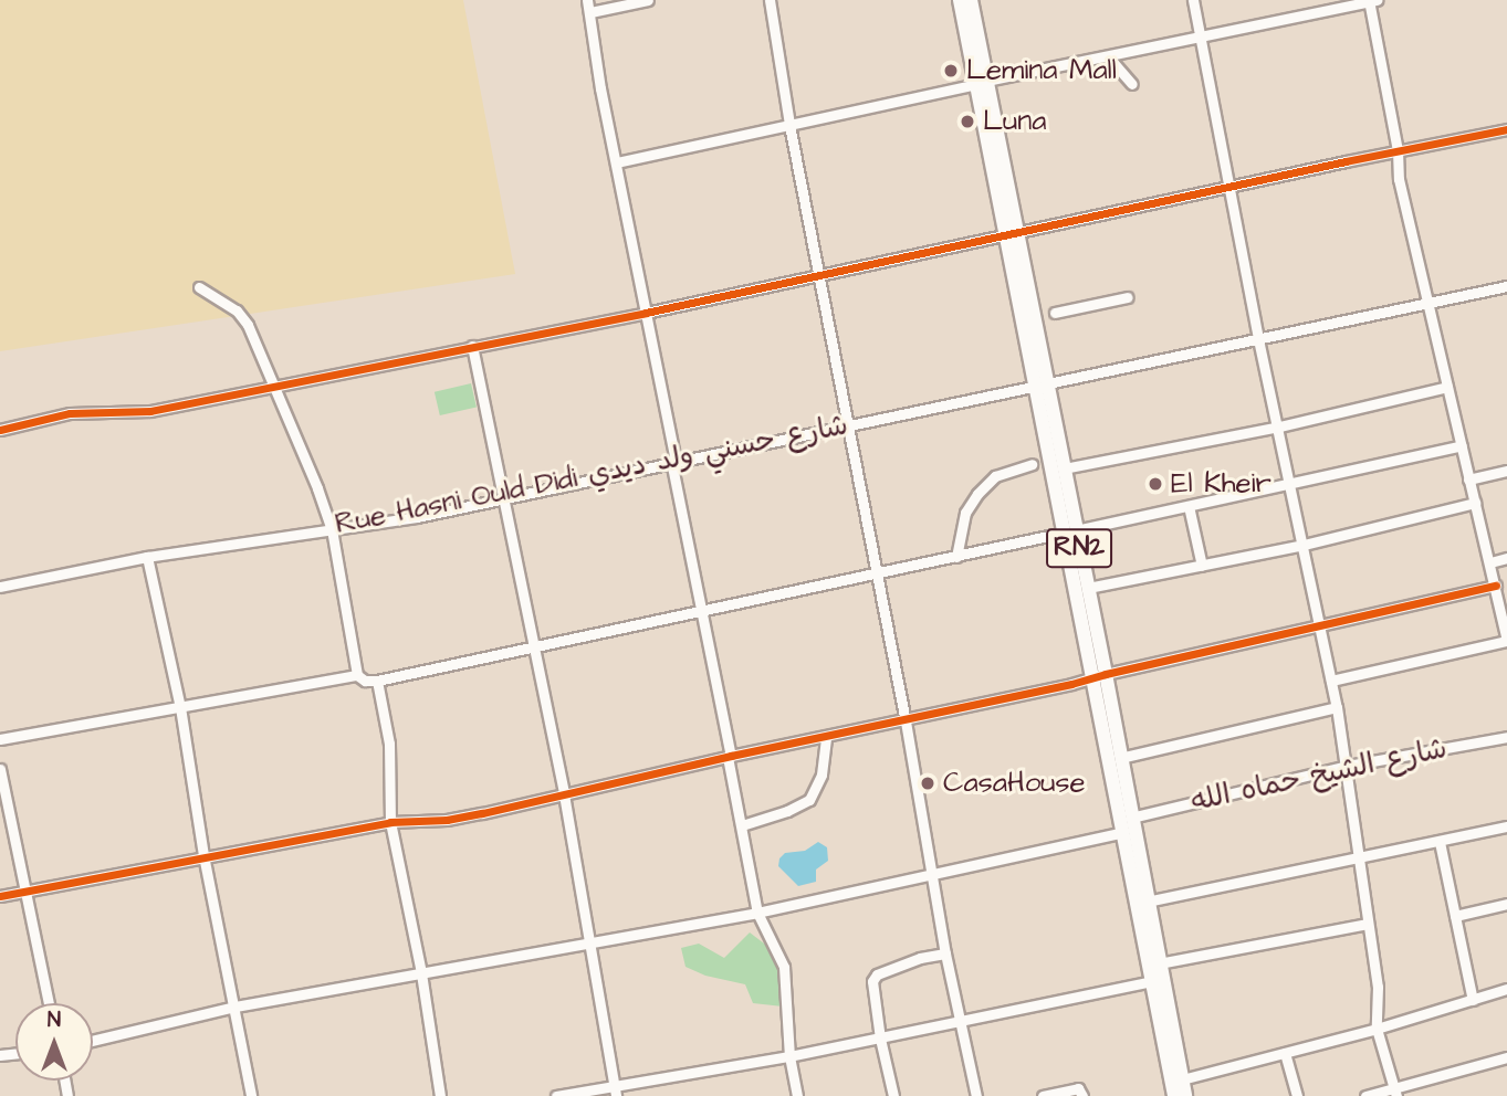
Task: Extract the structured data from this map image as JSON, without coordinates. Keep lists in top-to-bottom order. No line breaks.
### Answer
{"streets":{"highway":["RN2"],"street":["Rue Hasni Ould Didi شارع حسني ولد ديدي","شارع الشيخ حماه الله"]},"crossings":[["Rue Hasni Ould Didi شارع حسني ولد ديدي","RN2"],["RN2","شارع الشيخ حماه الله"]],"places":["Lemina Mall","Luna","El Kheir","CasaHouse"],"north":"top"}
